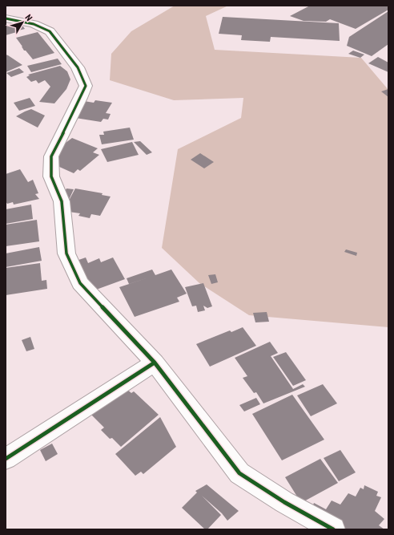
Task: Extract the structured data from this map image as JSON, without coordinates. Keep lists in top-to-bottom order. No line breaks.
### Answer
{"north":"top right"}
